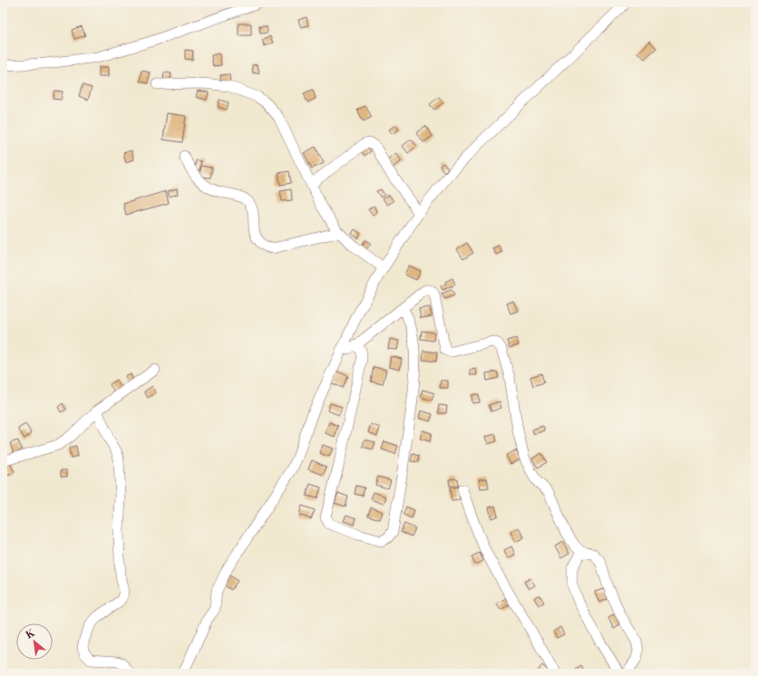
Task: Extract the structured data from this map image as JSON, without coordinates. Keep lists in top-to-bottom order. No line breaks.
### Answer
{"north":"top left"}
